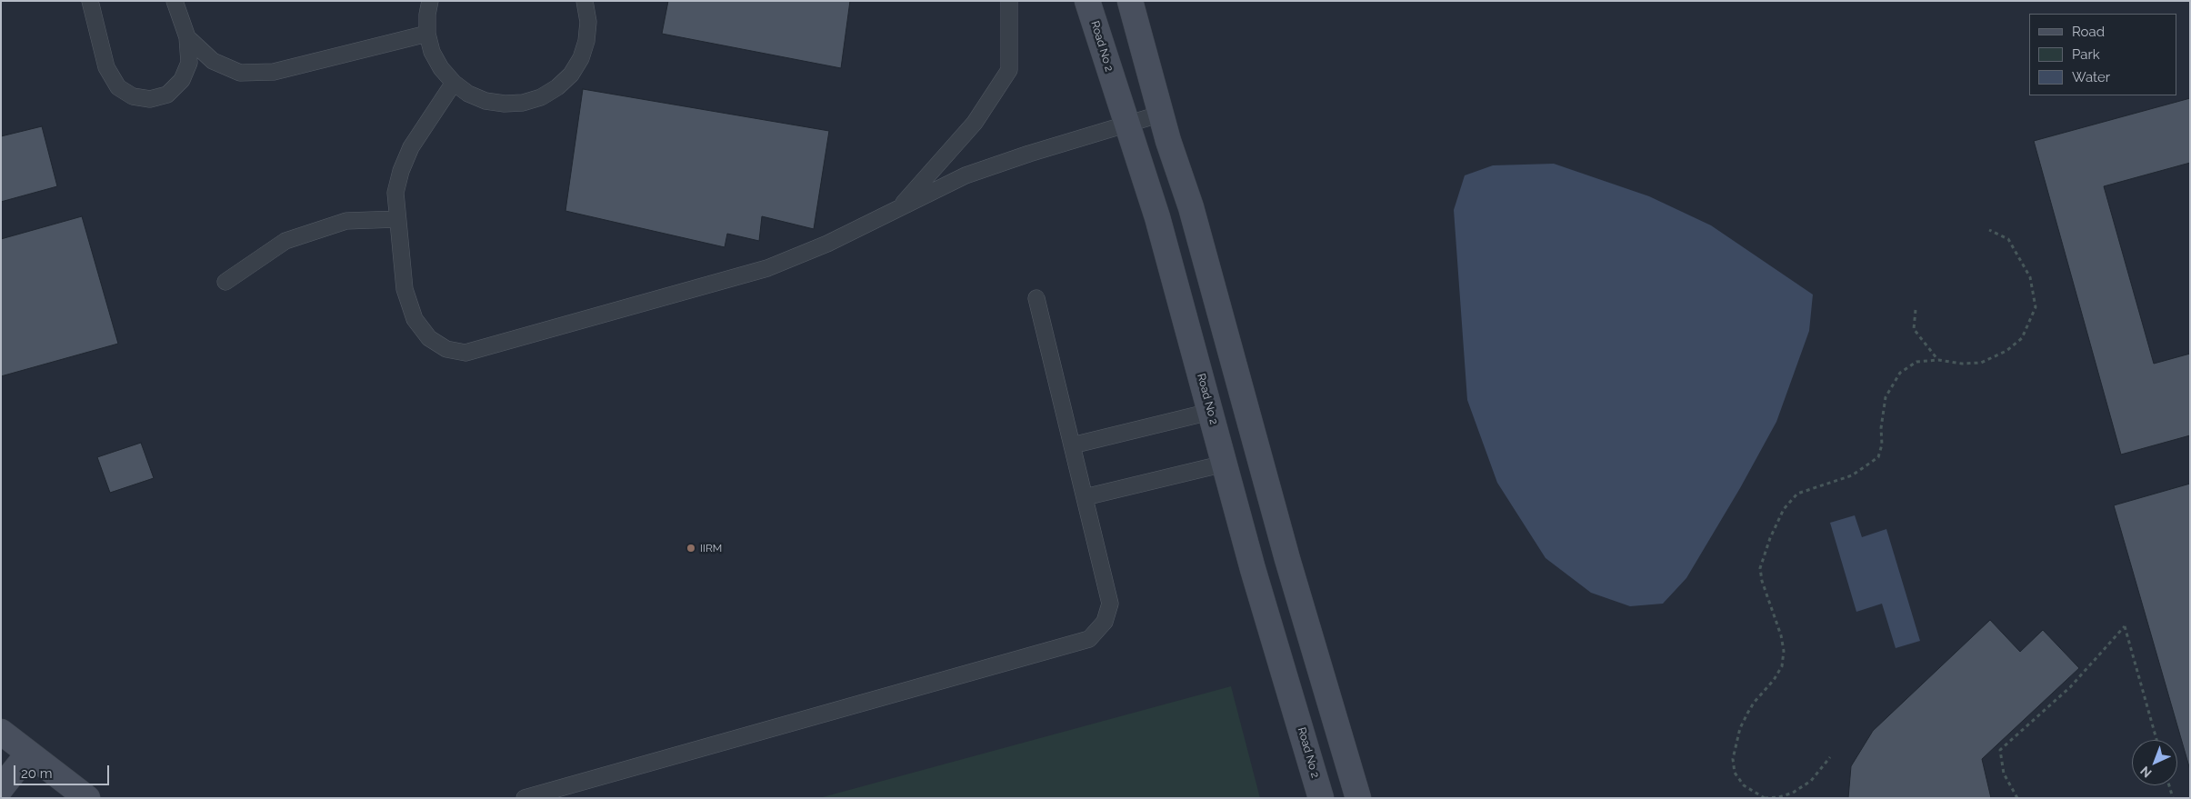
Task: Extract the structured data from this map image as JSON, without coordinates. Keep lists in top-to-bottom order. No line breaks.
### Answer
{"streets":{"street":["Road No 2"]},"places":["IIRM"],"legend":["Road","Park","Water"],"scale_bar":"20 m","north":"bottom left"}
